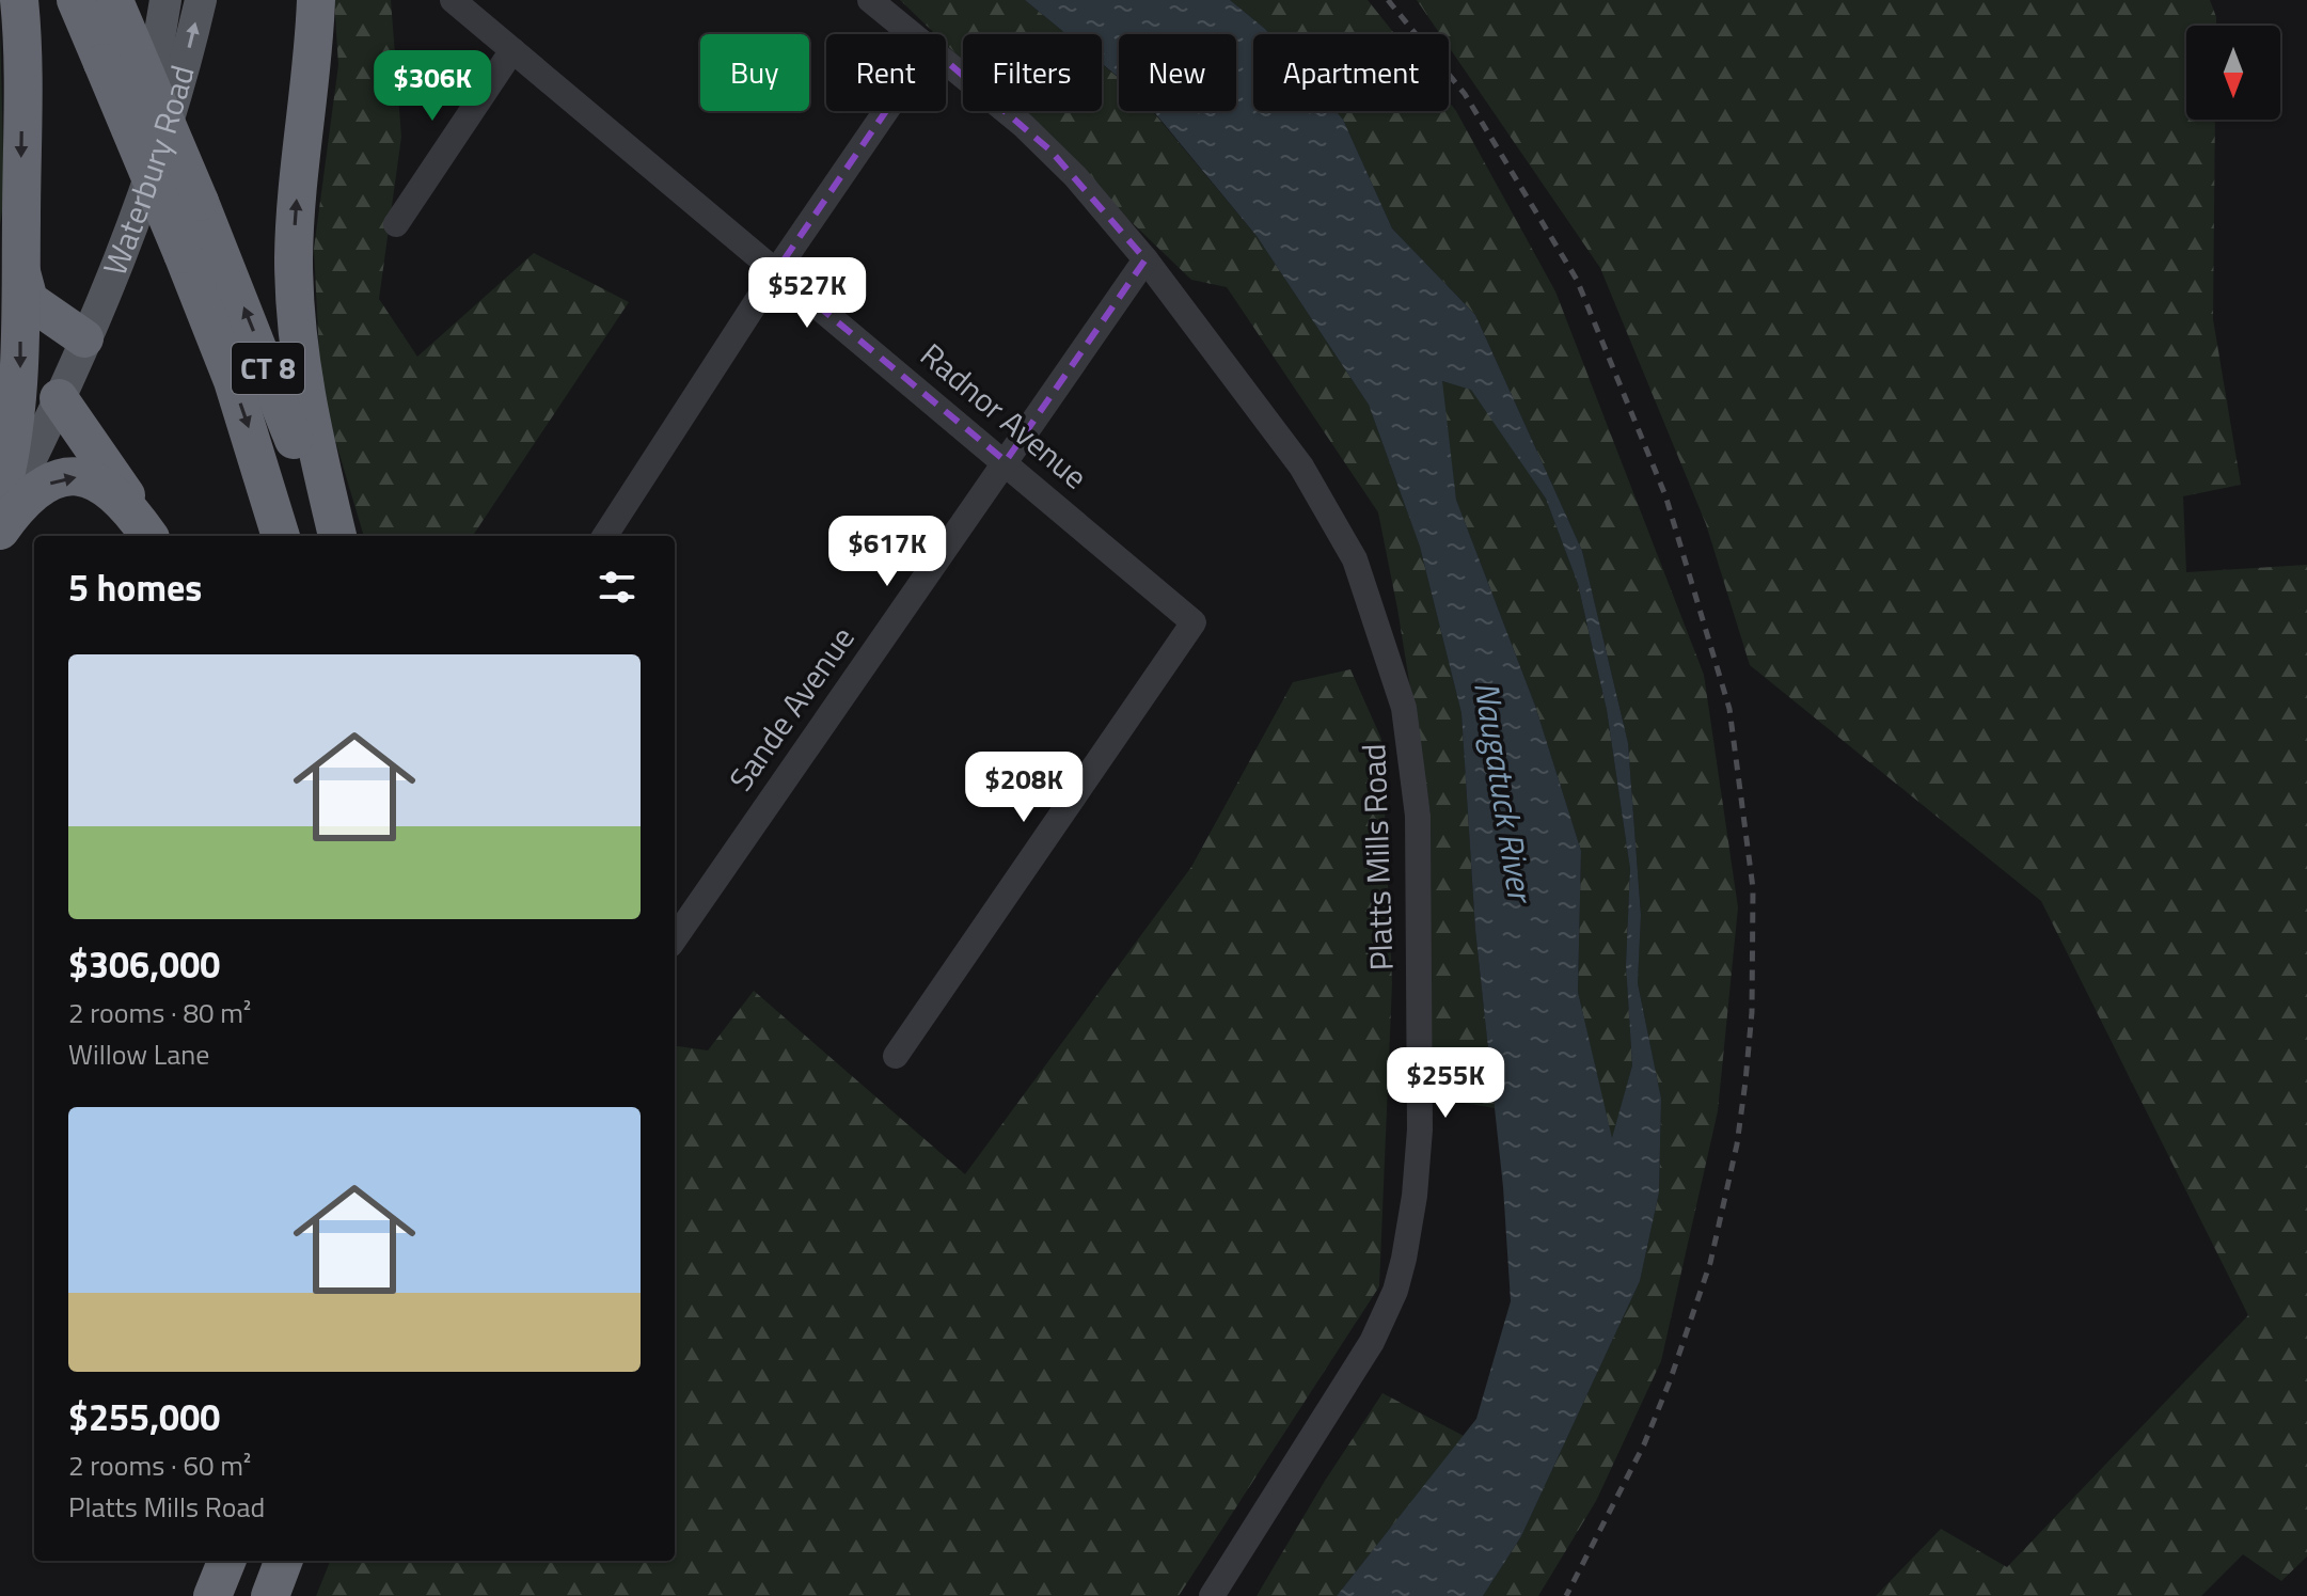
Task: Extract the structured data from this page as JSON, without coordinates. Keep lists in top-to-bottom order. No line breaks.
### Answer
{"streets":{"highway":["CT 8"],"main road":["Waterbury Road"],"street":["Radnor Avenue","Sande Avenue","Platts Mills Road"]},"crossings":[["Radnor Avenue","Sande Avenue"],["Sande Avenue","Platts Mills Road"]],"water":["Naugatuck River"],"north":"bottom","page":{"chip":["Buy","Rent","Filters","New","Apartment"],"price":["$306K","$527K","$617K","$208K","$255K"],"heading":"5 homes","list":[{"name":"$306,000","note":"2 rooms · 80 m² · Willow Lane"},{"name":"$255,000","note":"2 rooms · 60 m² · Platts Mills Road"}]}}
